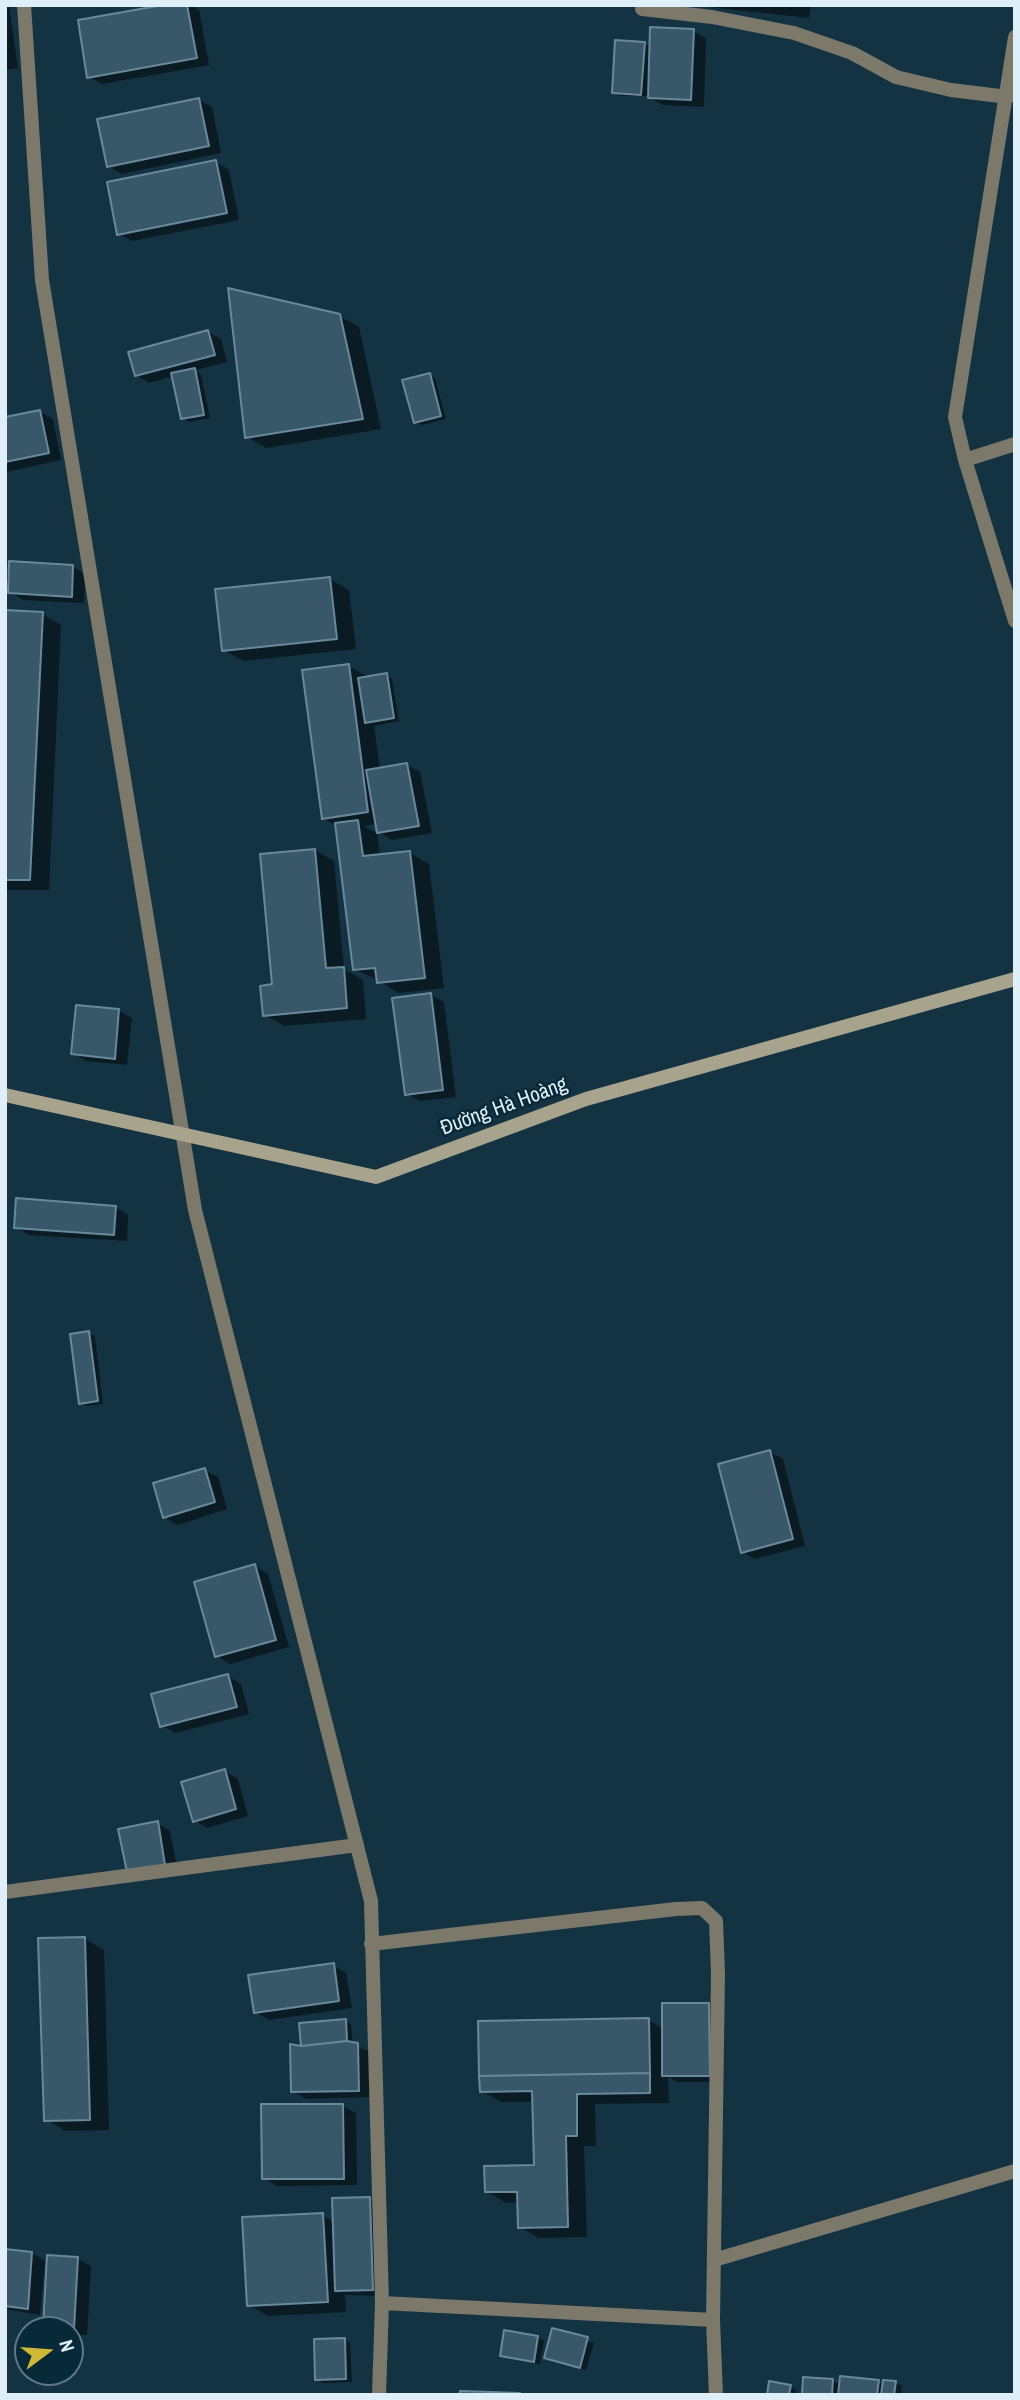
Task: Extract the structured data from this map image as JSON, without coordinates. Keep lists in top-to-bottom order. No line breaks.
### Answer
{"streets":{"street":["Đường Hà Hoàng"]},"north":"right"}
